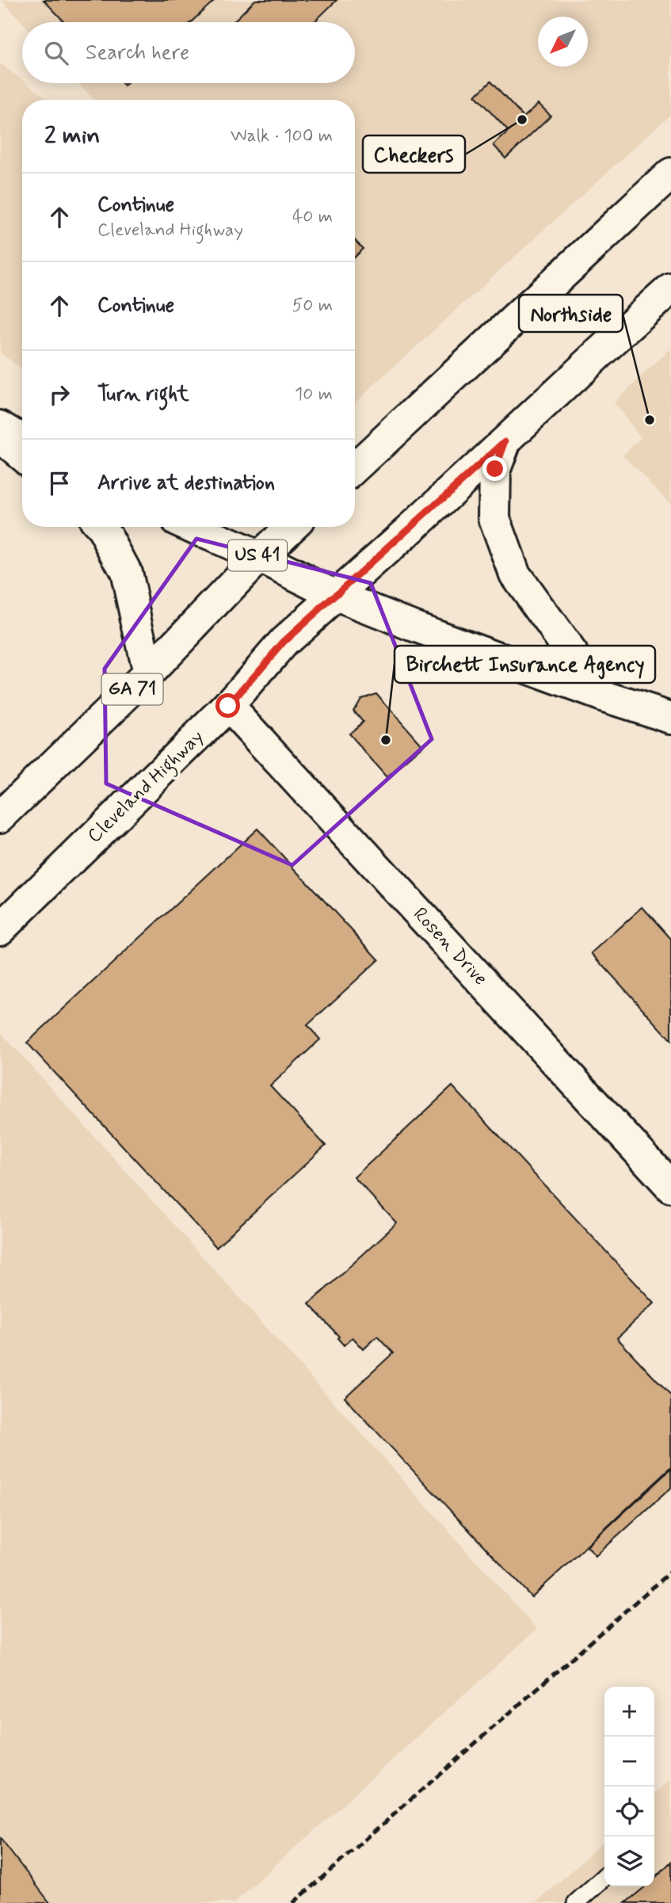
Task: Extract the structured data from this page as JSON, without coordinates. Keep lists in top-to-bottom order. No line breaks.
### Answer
{"streets":{"main road":["US 41","GA 71","Cleveland Highway","Rosen Drive"]},"crossings":[["US 41","GA 71"],["US 41","Cleveland Highway"],["Cleveland Highway","Rosen Drive"]],"places":["Checkers","Northside","Birchett Insurance Agency"],"north":"bottom left","page":{"search":"Search here","heading":["2 min","Walk · 100 m"],"list":[["Continue","Cleveland Highway","40 m"],["Continue","50 m"],["Turn right","10 m"],"Arrive at destination"],"map_buttons":["+","−"]}}
